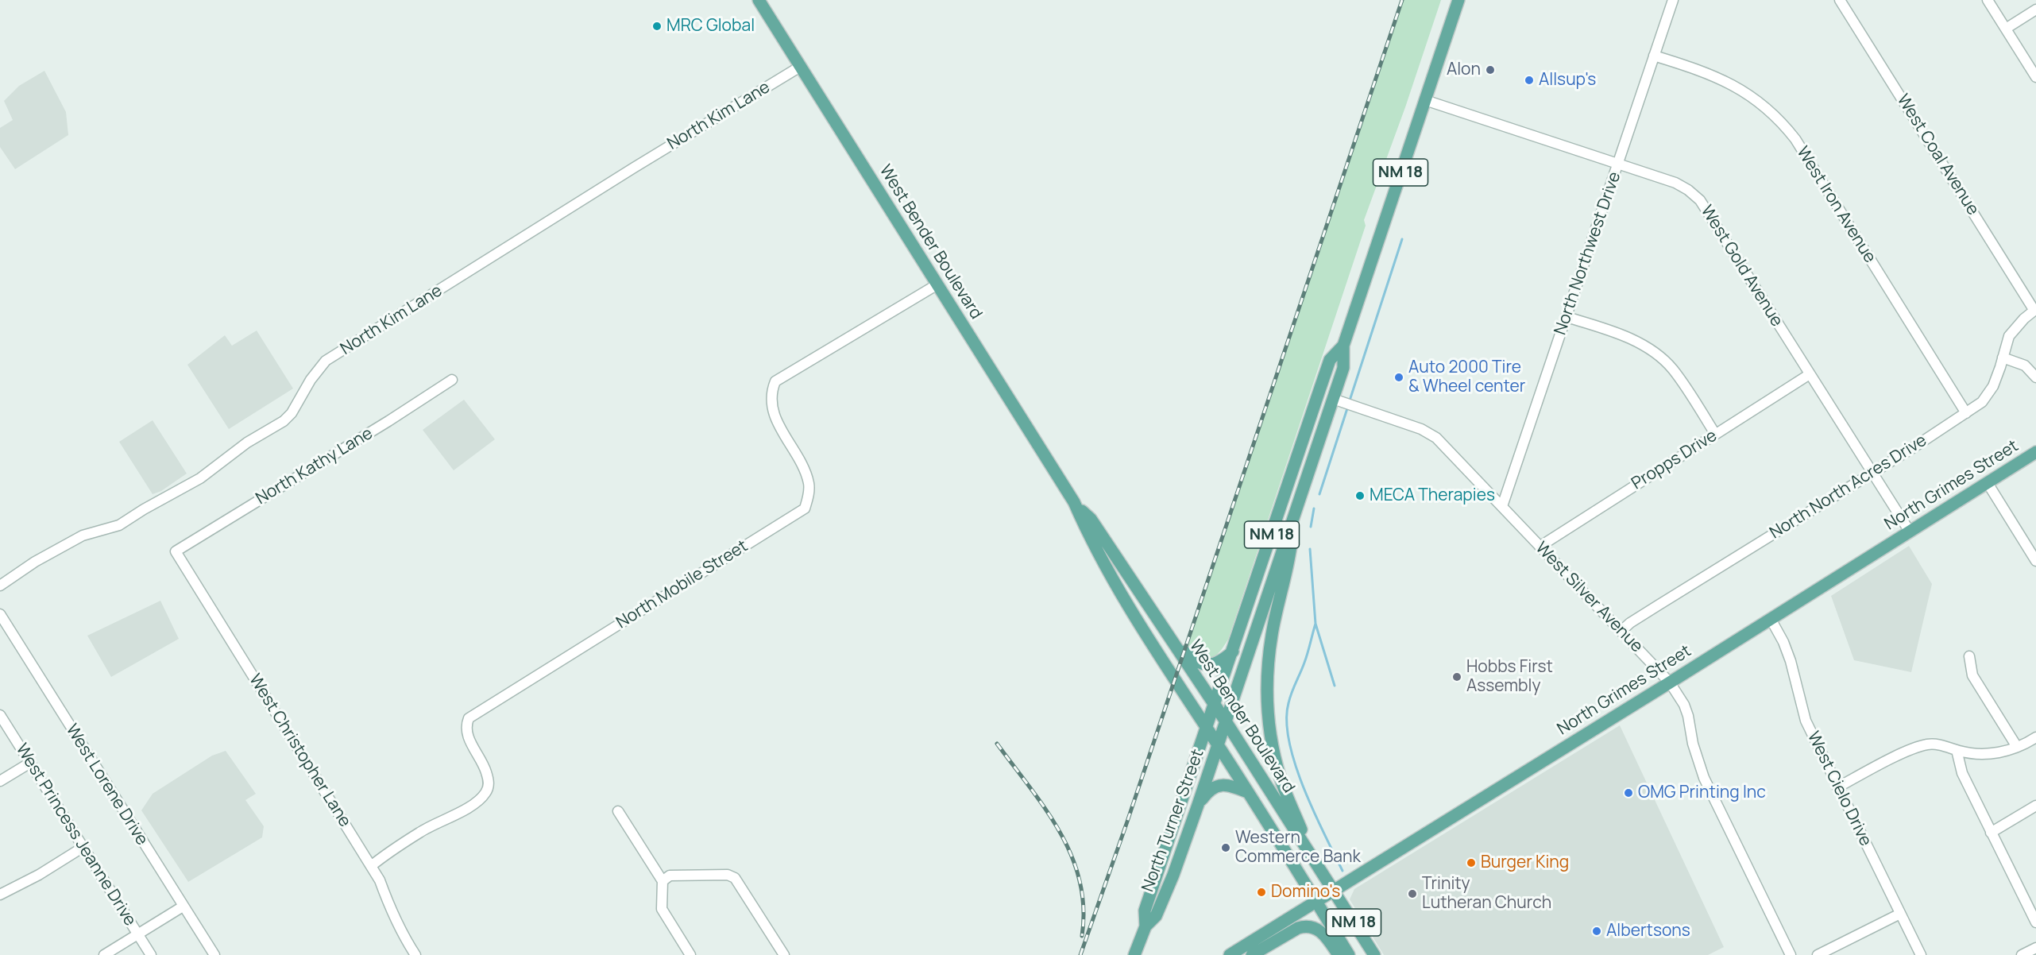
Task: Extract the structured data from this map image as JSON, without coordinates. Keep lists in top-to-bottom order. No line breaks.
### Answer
{"streets":{"main road":["NM 18","West Bender Boulevard","North Grimes Street","North Turner Street"],"street":["North Kim Lane","West Coal Avenue","West Iron Avenue","North Northwest Drive","West Gold Avenue","Propps Drive","North Kathy Lane","North North Acres Drive","North Mobile Street","West Silver Avenue","West Christopher Lane","West Lorene Drive","West Cielo Drive","West Princess Jeanne Drive"]},"crossings":[["North Kim Lane","West Bender Boulevard"],["West Coal Avenue","North North Acres Drive"],["NM 18","West Bender Boulevard"],["NM 18","West Gold Avenue"],["NM 18","West Silver Avenue"],["NM 18","North Turner Street"],["West Iron Avenue","North Northwest Drive"],["West Iron Avenue","North North Acres Drive"],["West Bender Boulevard","North Grimes Street"],["West Bender Boulevard","North Mobile Street"],["West Bender Boulevard","North Turner Street"],["North Northwest Drive","West Gold Avenue"],["North Northwest Drive","West Silver Avenue"],["West Gold Avenue","Propps Drive"],["West Gold Avenue","North Grimes Street"],["West Gold Avenue","North North Acres Drive"],["Propps Drive","West Silver Avenue"],["North Kathy Lane","West Christopher Lane"],["North Grimes Street","West Silver Avenue"],["North Grimes Street","West Cielo Drive"],["North North Acres Drive","West Silver Avenue"],["North Mobile Street","West Christopher Lane"]],"places":["MRC Global","Alon","Allsup's","Auto 2000 Tire & Wheel center","MECA Therapies","Hobbs First Assembly","OMG Printing Inc","Western Commerce Bank","Burger King","Domino's","Trinity Lutheran Church","Albertsons"]}
